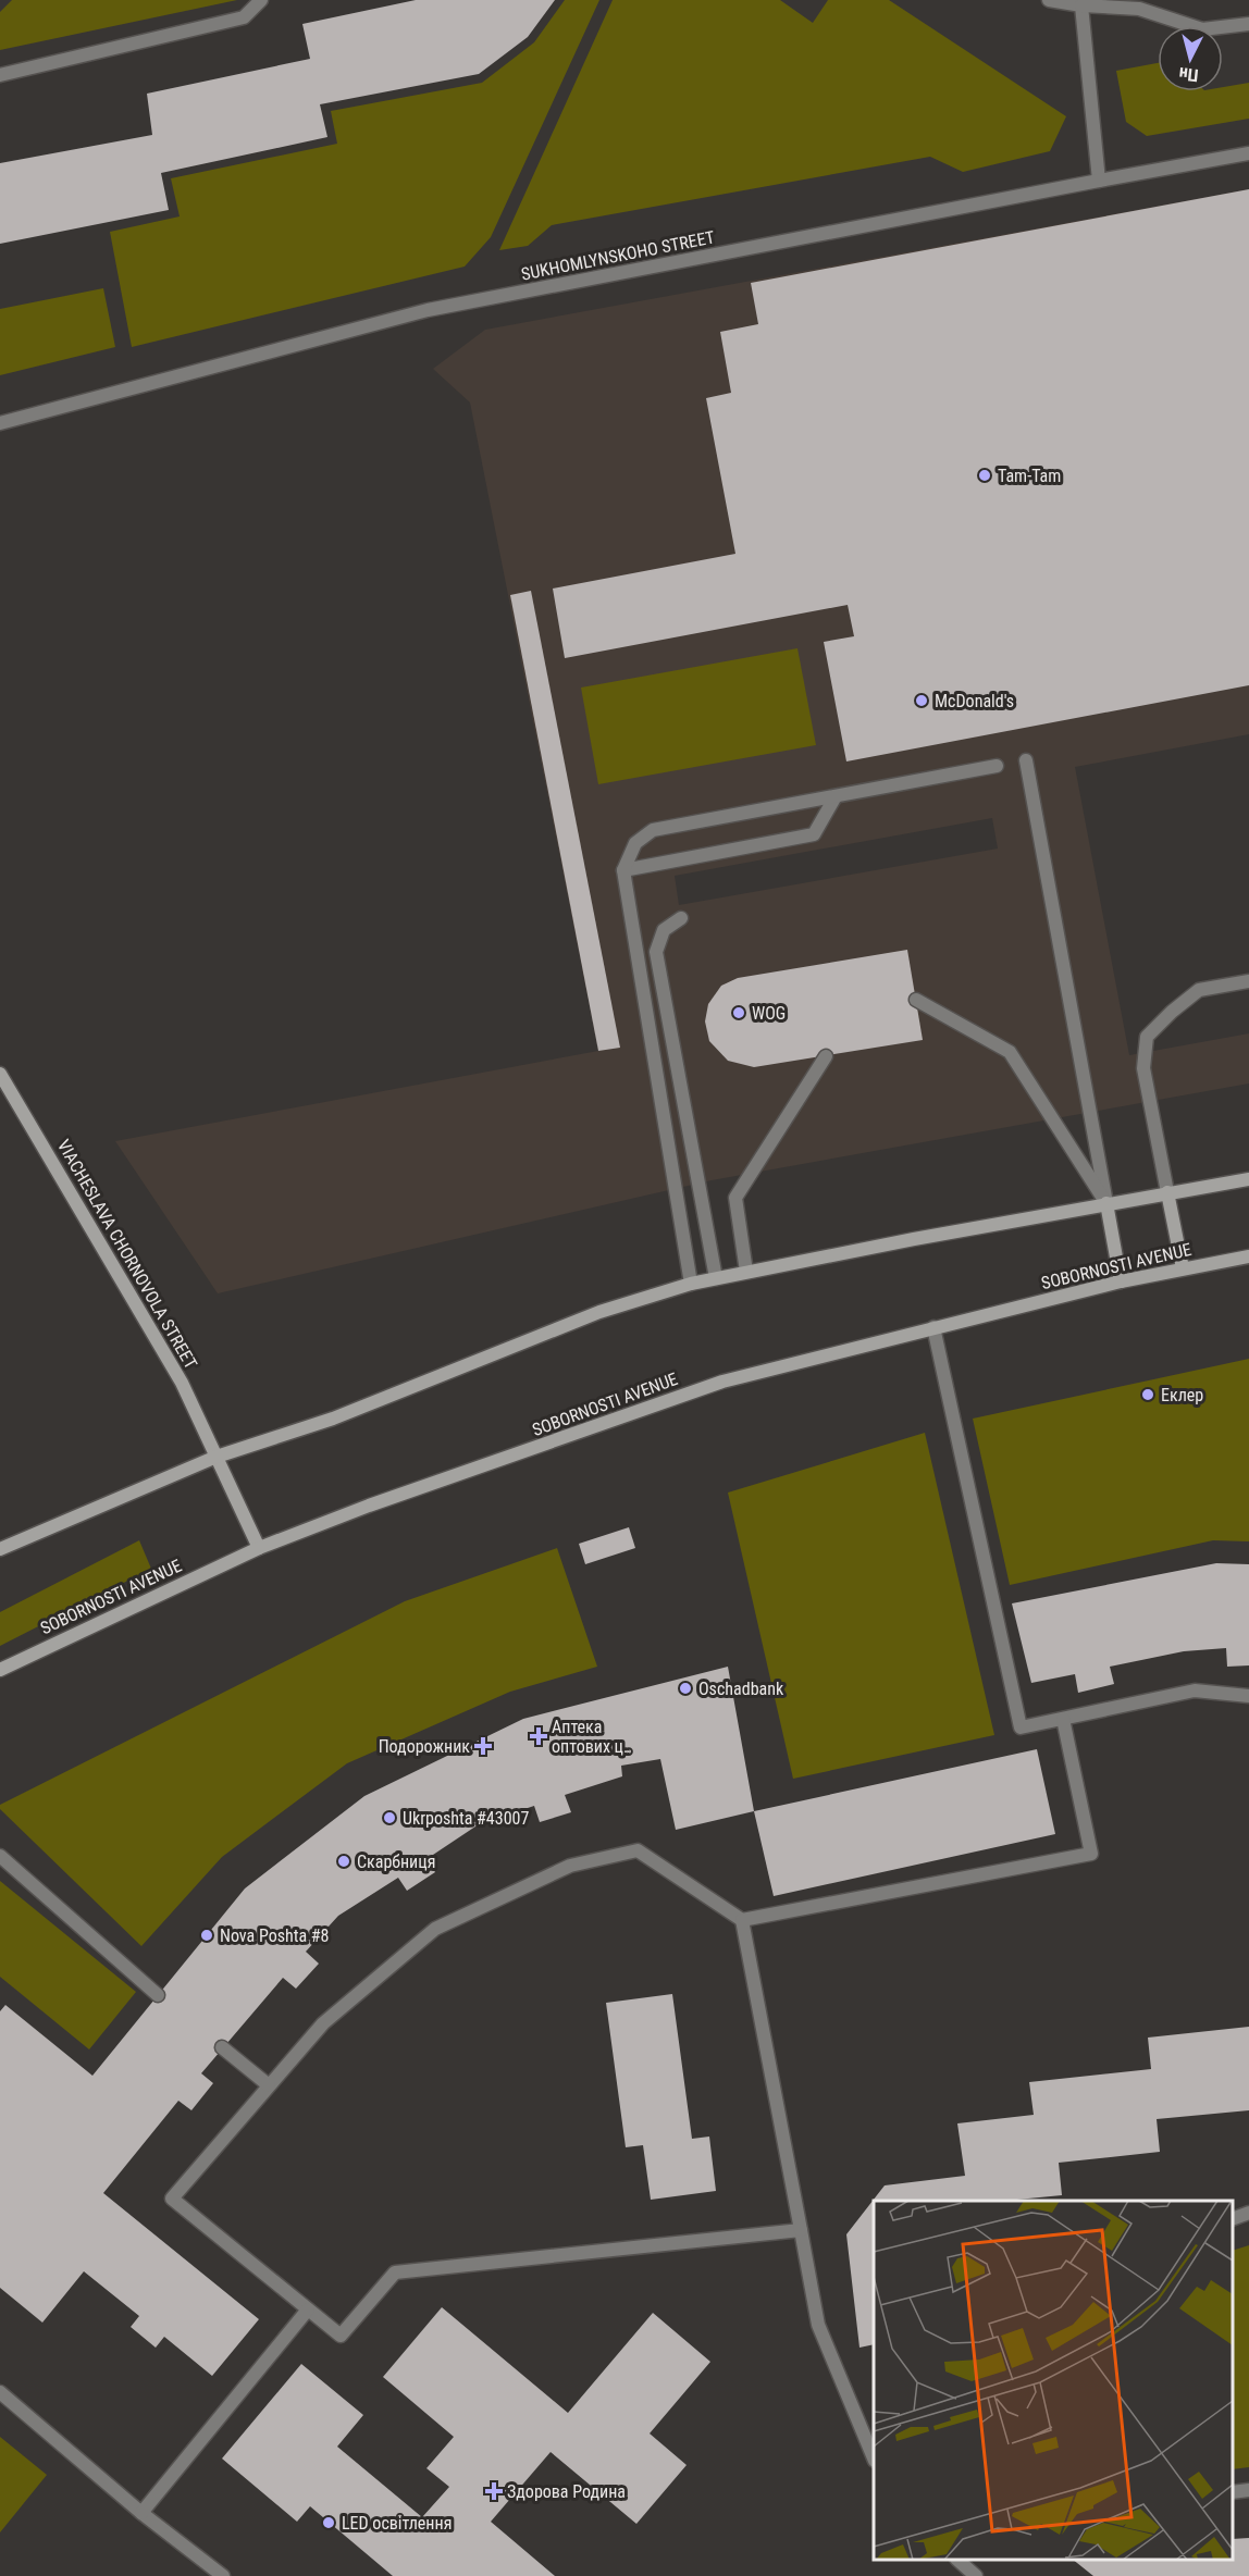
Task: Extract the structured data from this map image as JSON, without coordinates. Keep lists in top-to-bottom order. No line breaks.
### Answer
{"streets":{"main road":["VIACHESLAVA CHORNOVOLA STREET","SOBORNOSTI AVENUE"],"street":["SUKHOMLYNSKOHO STREET"]},"crossings":[["VIACHESLAVA CHORNOVOLA STREET","SOBORNOSTI AVENUE"]],"places":{"other":["Tam-Tam","McDonald's","WOG","Еклер","Oschadbank","Ukrposhta #43007","Скарбниця","Nova Poshta #8","LED освітлення"],"health":["Аптека оптових ц‥","Подорожник","Здорова Родина"]},"north":"bottom"}
